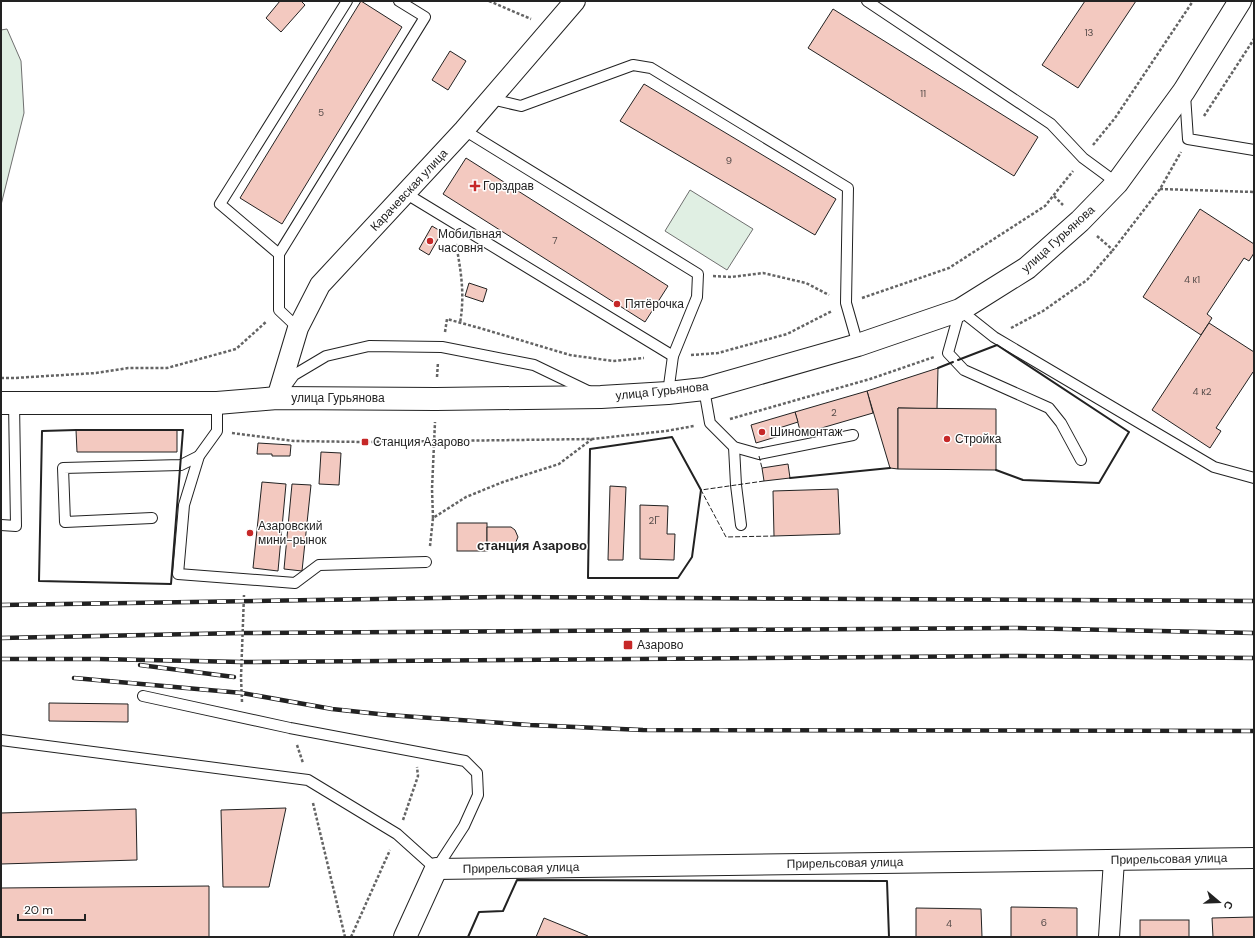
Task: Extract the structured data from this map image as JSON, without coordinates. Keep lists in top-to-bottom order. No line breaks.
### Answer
{"streets":{"street":["Карачевская улица","улица Гурьянова","Прирельсовая улица"]},"crossings":[["Карачевская улица","улица Гурьянова"]],"districts":["станция Азарово"],"places":{"health":["Горздрав"],"other":["Мобильная часовня","Пятёрочка","Шиномонтаж","Стройка","Азаровский мини-рынок"],"transit":["Станция Азарово","Азарово"]},"house_numbers":["13","11","5","9","7","4 к1","4 к2","2","2Г","6","4"],"scale_bar":"20 m","north":"right"}
